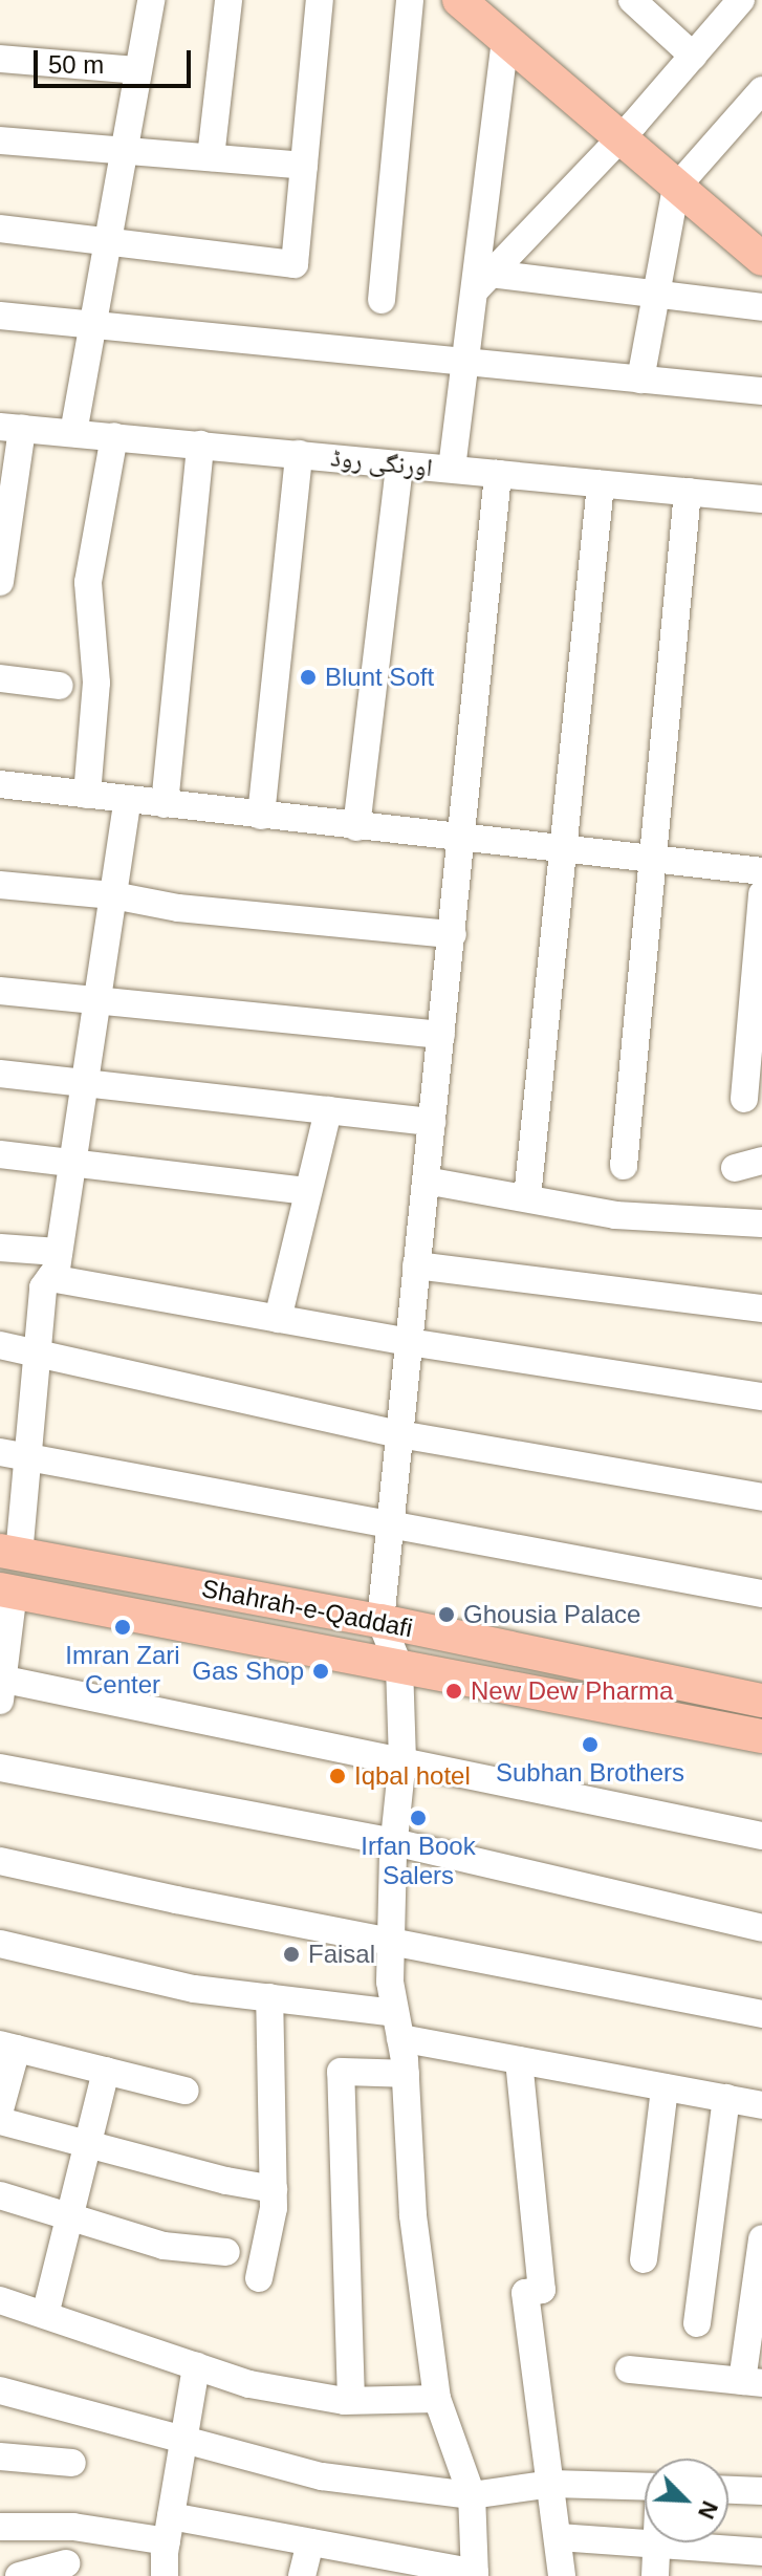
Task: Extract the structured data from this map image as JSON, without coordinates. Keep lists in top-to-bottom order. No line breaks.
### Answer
{"streets":{"main road":["Shahrah-e-Qaddafi"],"street":["اورنگی روڈ"]},"places":["Blunt Soft","Ghousia Palace","Imran Zari Center","Gas Shop","New Dew Pharma","Subhan Brothers","Iqbal hotel","Irfan Book Salers","Faisal"],"scale_bar":"50 m","north":"bottom right"}
